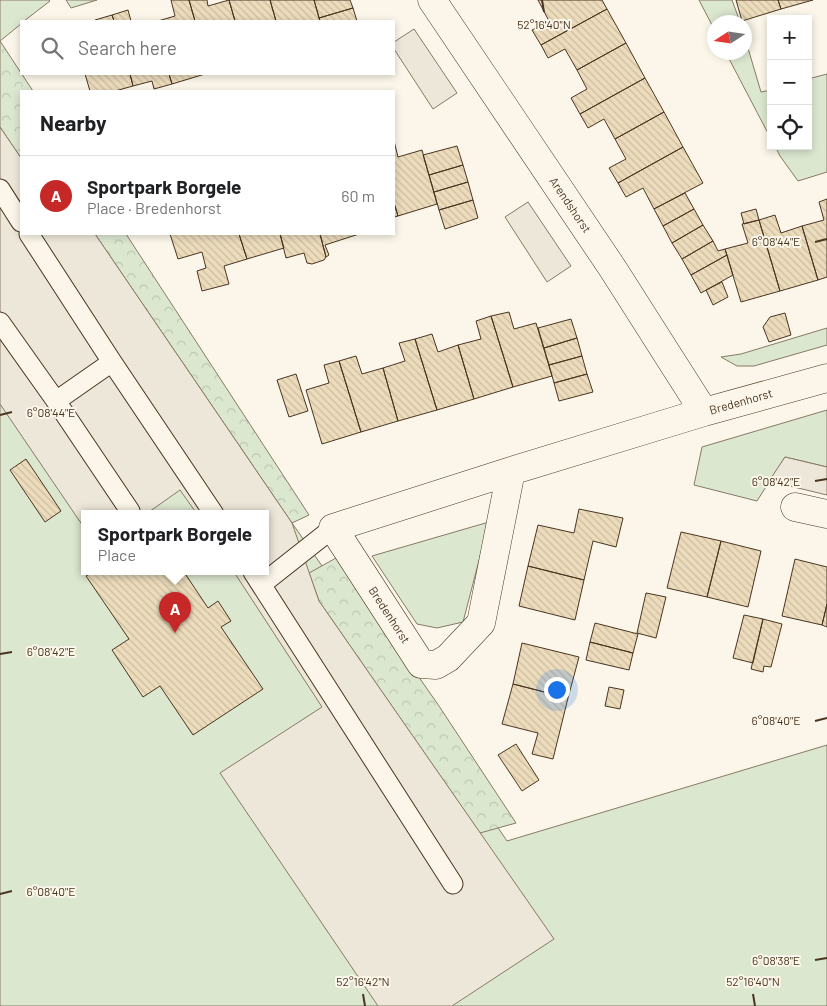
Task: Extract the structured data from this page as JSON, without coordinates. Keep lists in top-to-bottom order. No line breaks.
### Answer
{"streets":{"street":["Arendshorst","Bredenhorst"]},"crossings":[["Arendshorst","Bredenhorst"]],"north":"left","page":{"map_buttons":["+","−"],"search":"Search here","heading":"Nearby","list":[{"mark":"A","name":"Sportpark Borgele","note":"Place · Bredenhorst","value":"60 m"}],"popup":["Sportpark Borgele","Place"],"pins":"A"},"coordinates":["52°16'40\"N","6°08'44\"E","6°08'42\"E","6°08'40\"E","6°08'38\"E","52°16'42\"N"]}
